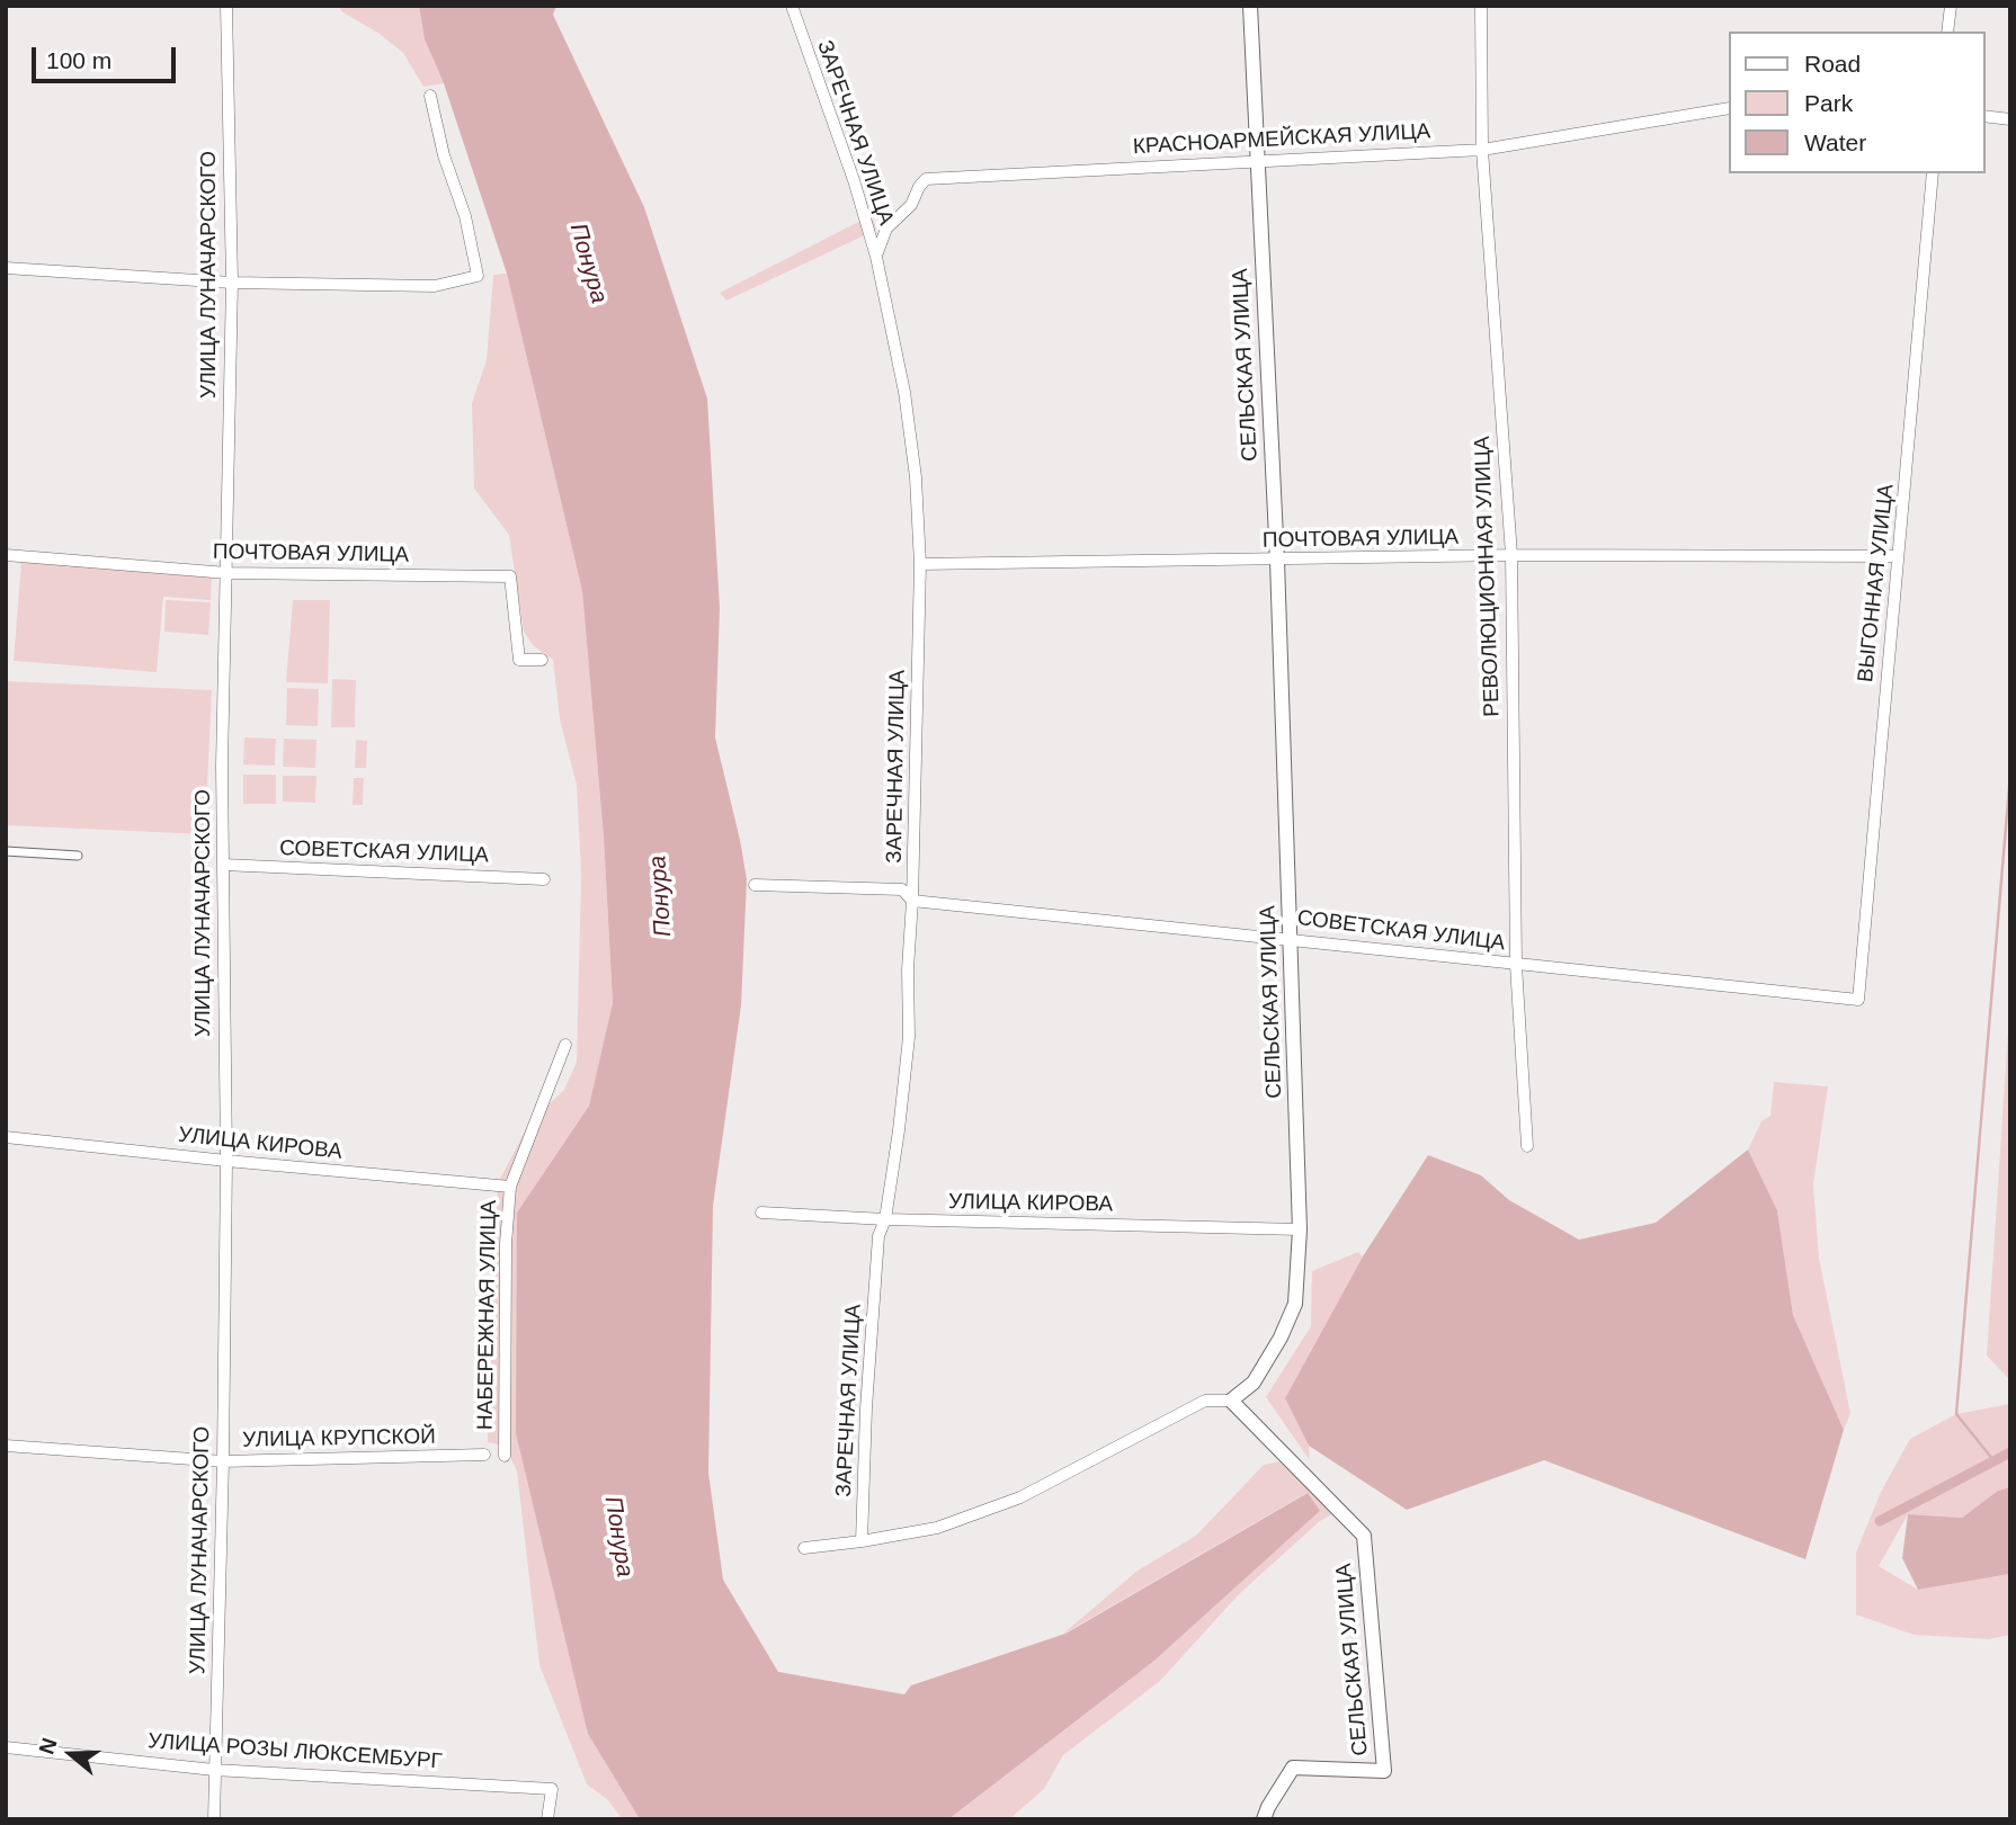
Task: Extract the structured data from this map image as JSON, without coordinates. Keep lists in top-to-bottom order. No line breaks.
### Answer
{"streets":{"street":["ЗАРЕЧНАЯ УЛИЦА","КРАСНОАРМЕЙСКАЯ УЛИЦА","УЛИЦА ЛУНАЧАРСКОГО","СЕЛЬСКАЯ УЛИЦА","ПОЧТОВАЯ УЛИЦА","РЕВОЛЮЦИОННАЯ УЛИЦА","ВЫГОННАЯ УЛИЦА","СОВЕТСКАЯ УЛИЦА","УЛИЦА КИРОВА","НАБЕРЕЖНАЯ УЛИЦА","УЛИЦА КРУПСКОЙ","УЛИЦА РОЗЫ ЛЮКСЕМБУРГ"]},"crossings":[["ЗАРЕЧНАЯ УЛИЦА","КРАСНОАРМЕЙСКАЯ УЛИЦА"],["ЗАРЕЧНАЯ УЛИЦА","ПОЧТОВАЯ УЛИЦА"],["ЗАРЕЧНАЯ УЛИЦА","СОВЕТСКАЯ УЛИЦА"],["ЗАРЕЧНАЯ УЛИЦА","УЛИЦА КИРОВА"],["КРАСНОАРМЕЙСКАЯ УЛИЦА","СЕЛЬСКАЯ УЛИЦА"],["КРАСНОАРМЕЙСКАЯ УЛИЦА","РЕВОЛЮЦИОННАЯ УЛИЦА"],["УЛИЦА ЛУНАЧАРСКОГО","ПОЧТОВАЯ УЛИЦА"],["УЛИЦА ЛУНАЧАРСКОГО","СОВЕТСКАЯ УЛИЦА"],["УЛИЦА ЛУНАЧАРСКОГО","УЛИЦА КИРОВА"],["УЛИЦА ЛУНАЧАРСКОГО","УЛИЦА КРУПСКОЙ"],["УЛИЦА ЛУНАЧАРСКОГО","УЛИЦА РОЗЫ ЛЮКСЕМБУРГ"],["СЕЛЬСКАЯ УЛИЦА","ПОЧТОВАЯ УЛИЦА"],["СЕЛЬСКАЯ УЛИЦА","СОВЕТСКАЯ УЛИЦА"],["СЕЛЬСКАЯ УЛИЦА","УЛИЦА КИРОВА"],["ПОЧТОВАЯ УЛИЦА","РЕВОЛЮЦИОННАЯ УЛИЦА"],["ПОЧТОВАЯ УЛИЦА","ВЫГОННАЯ УЛИЦА"],["РЕВОЛЮЦИОННАЯ УЛИЦА","СОВЕТСКАЯ УЛИЦА"],["ВЫГОННАЯ УЛИЦА","СОВЕТСКАЯ УЛИЦА"],["УЛИЦА КИРОВА","НАБЕРЕЖНАЯ УЛИЦА"]],"water":["Понура"],"legend":["Road","Park","Water"],"scale_bar":"100 m","north":"left"}
